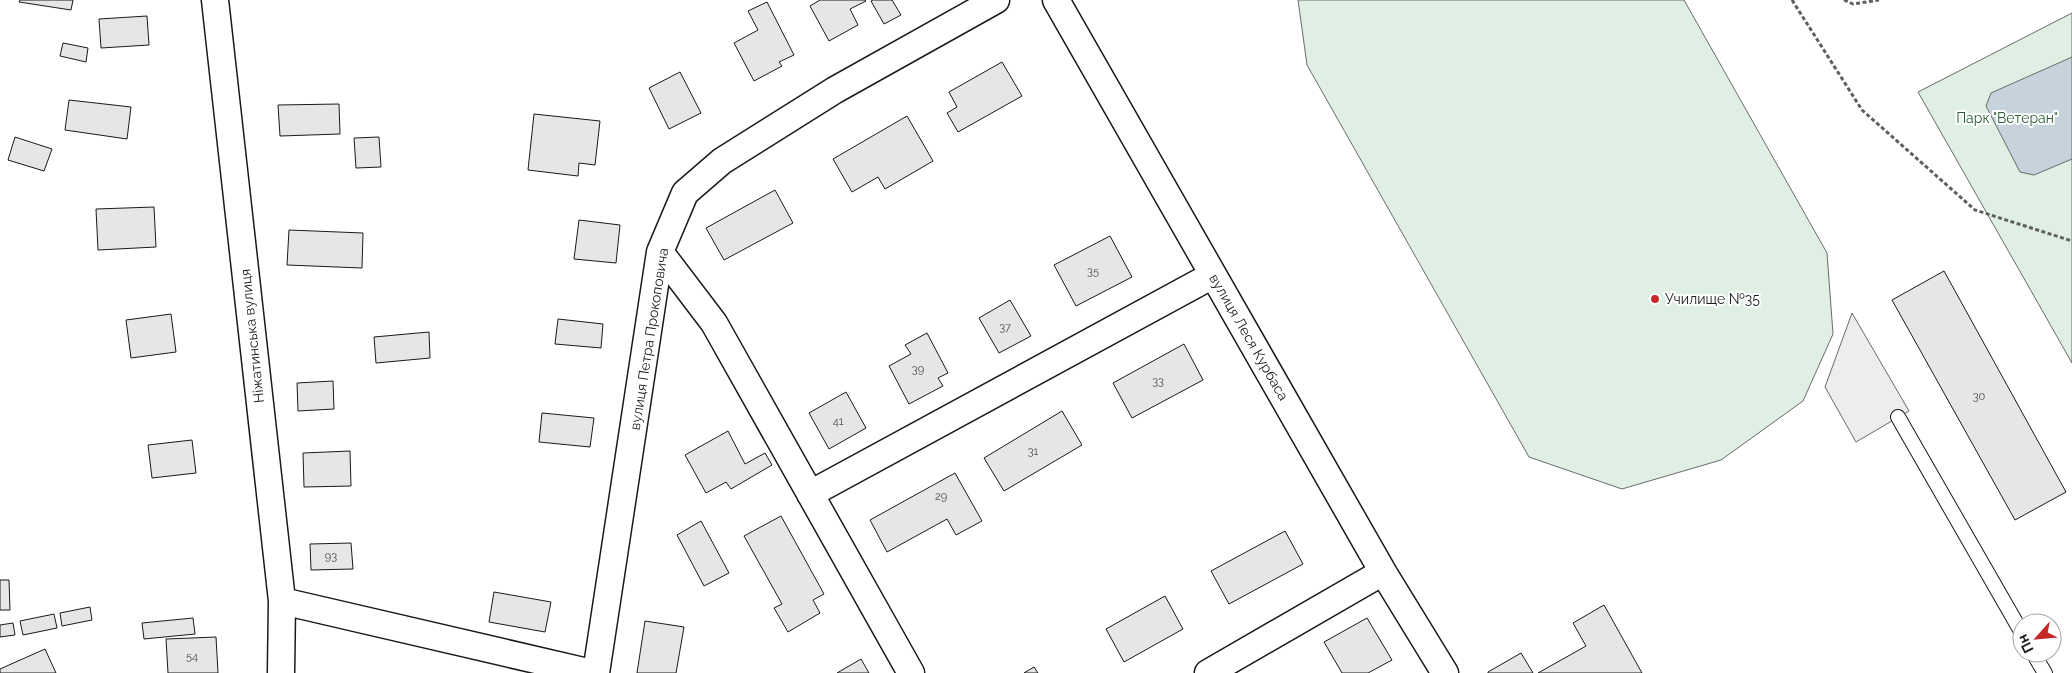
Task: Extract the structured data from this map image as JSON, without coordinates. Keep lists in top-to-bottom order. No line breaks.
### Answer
{"streets":{"street":["Ніжатинська вулиця","вулиця Леся Курбаса","вулиця Петра Прокоповича"]},"parks":["Парк \"Ветеран\""],"places":["Училище №35"],"house_numbers":["35","37","39","33","30","41","31","29","93","54"],"north":"bottom left"}
